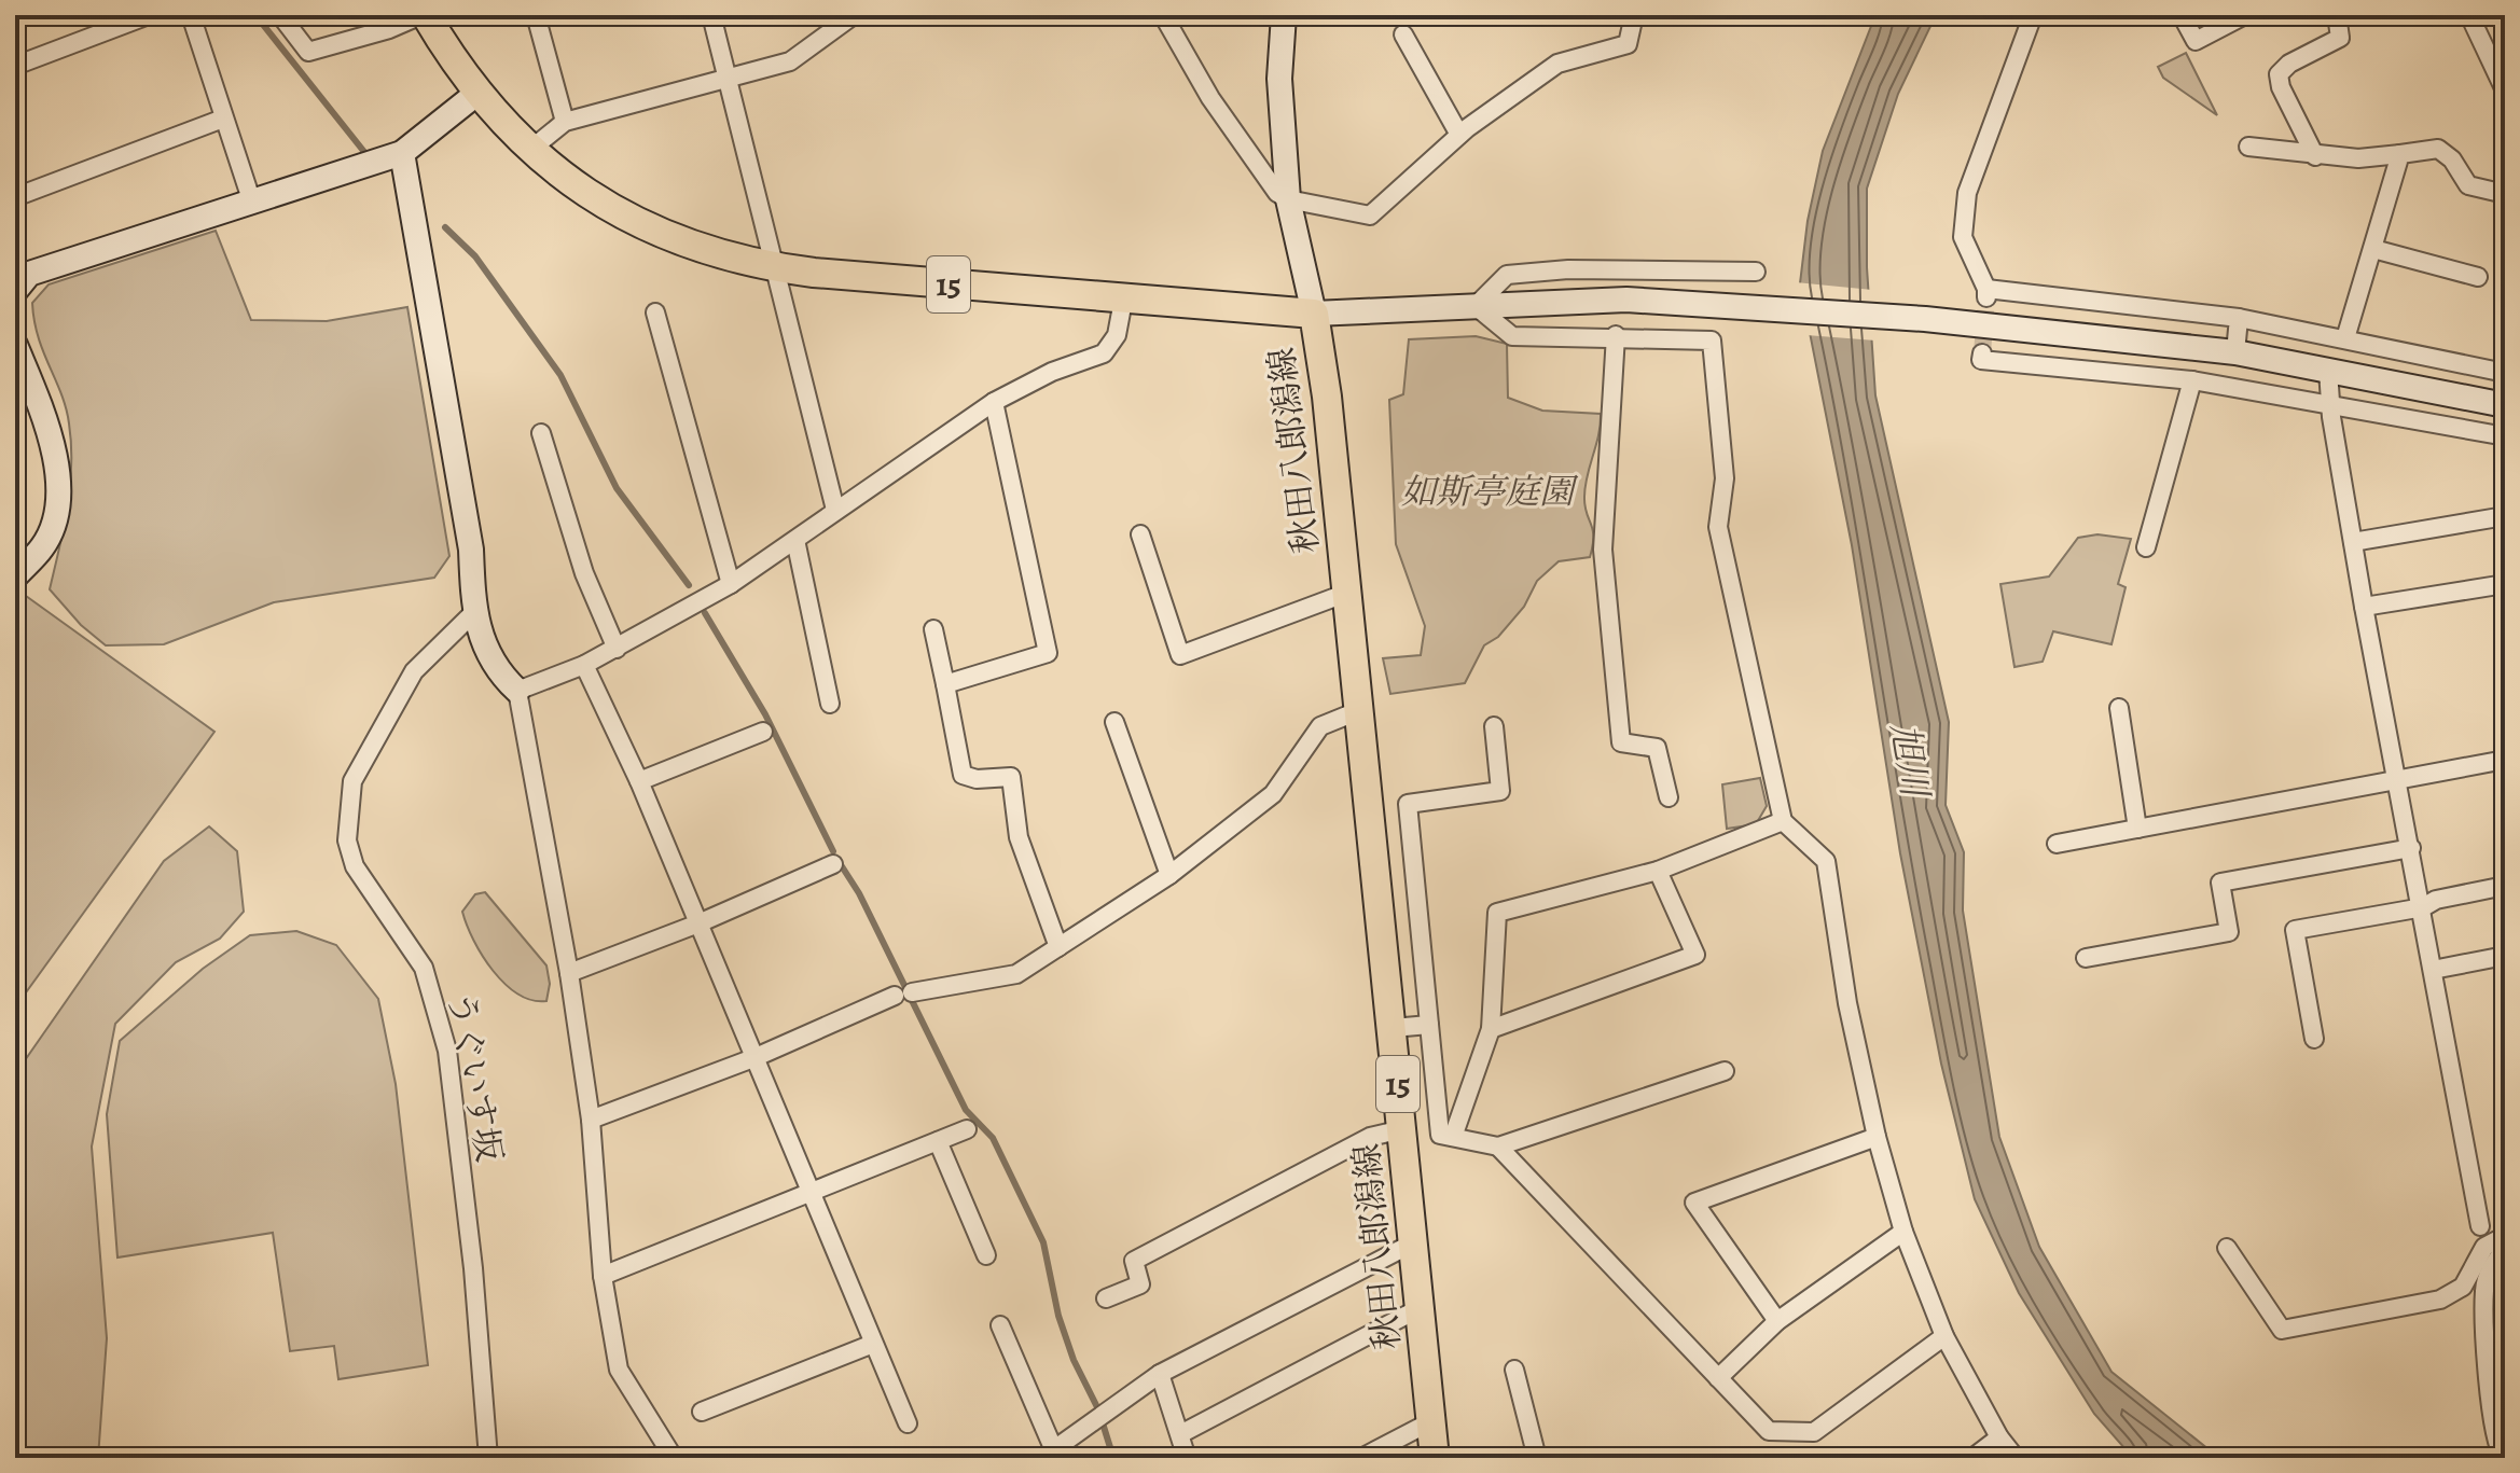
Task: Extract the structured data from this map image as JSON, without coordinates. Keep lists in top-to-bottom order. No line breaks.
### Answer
{"streets":{"main road":["15","秋田八郎潟線"],"street":["うぐいす坂"]},"water":["旭川"],"parks":["如斯亭庭園"]}
